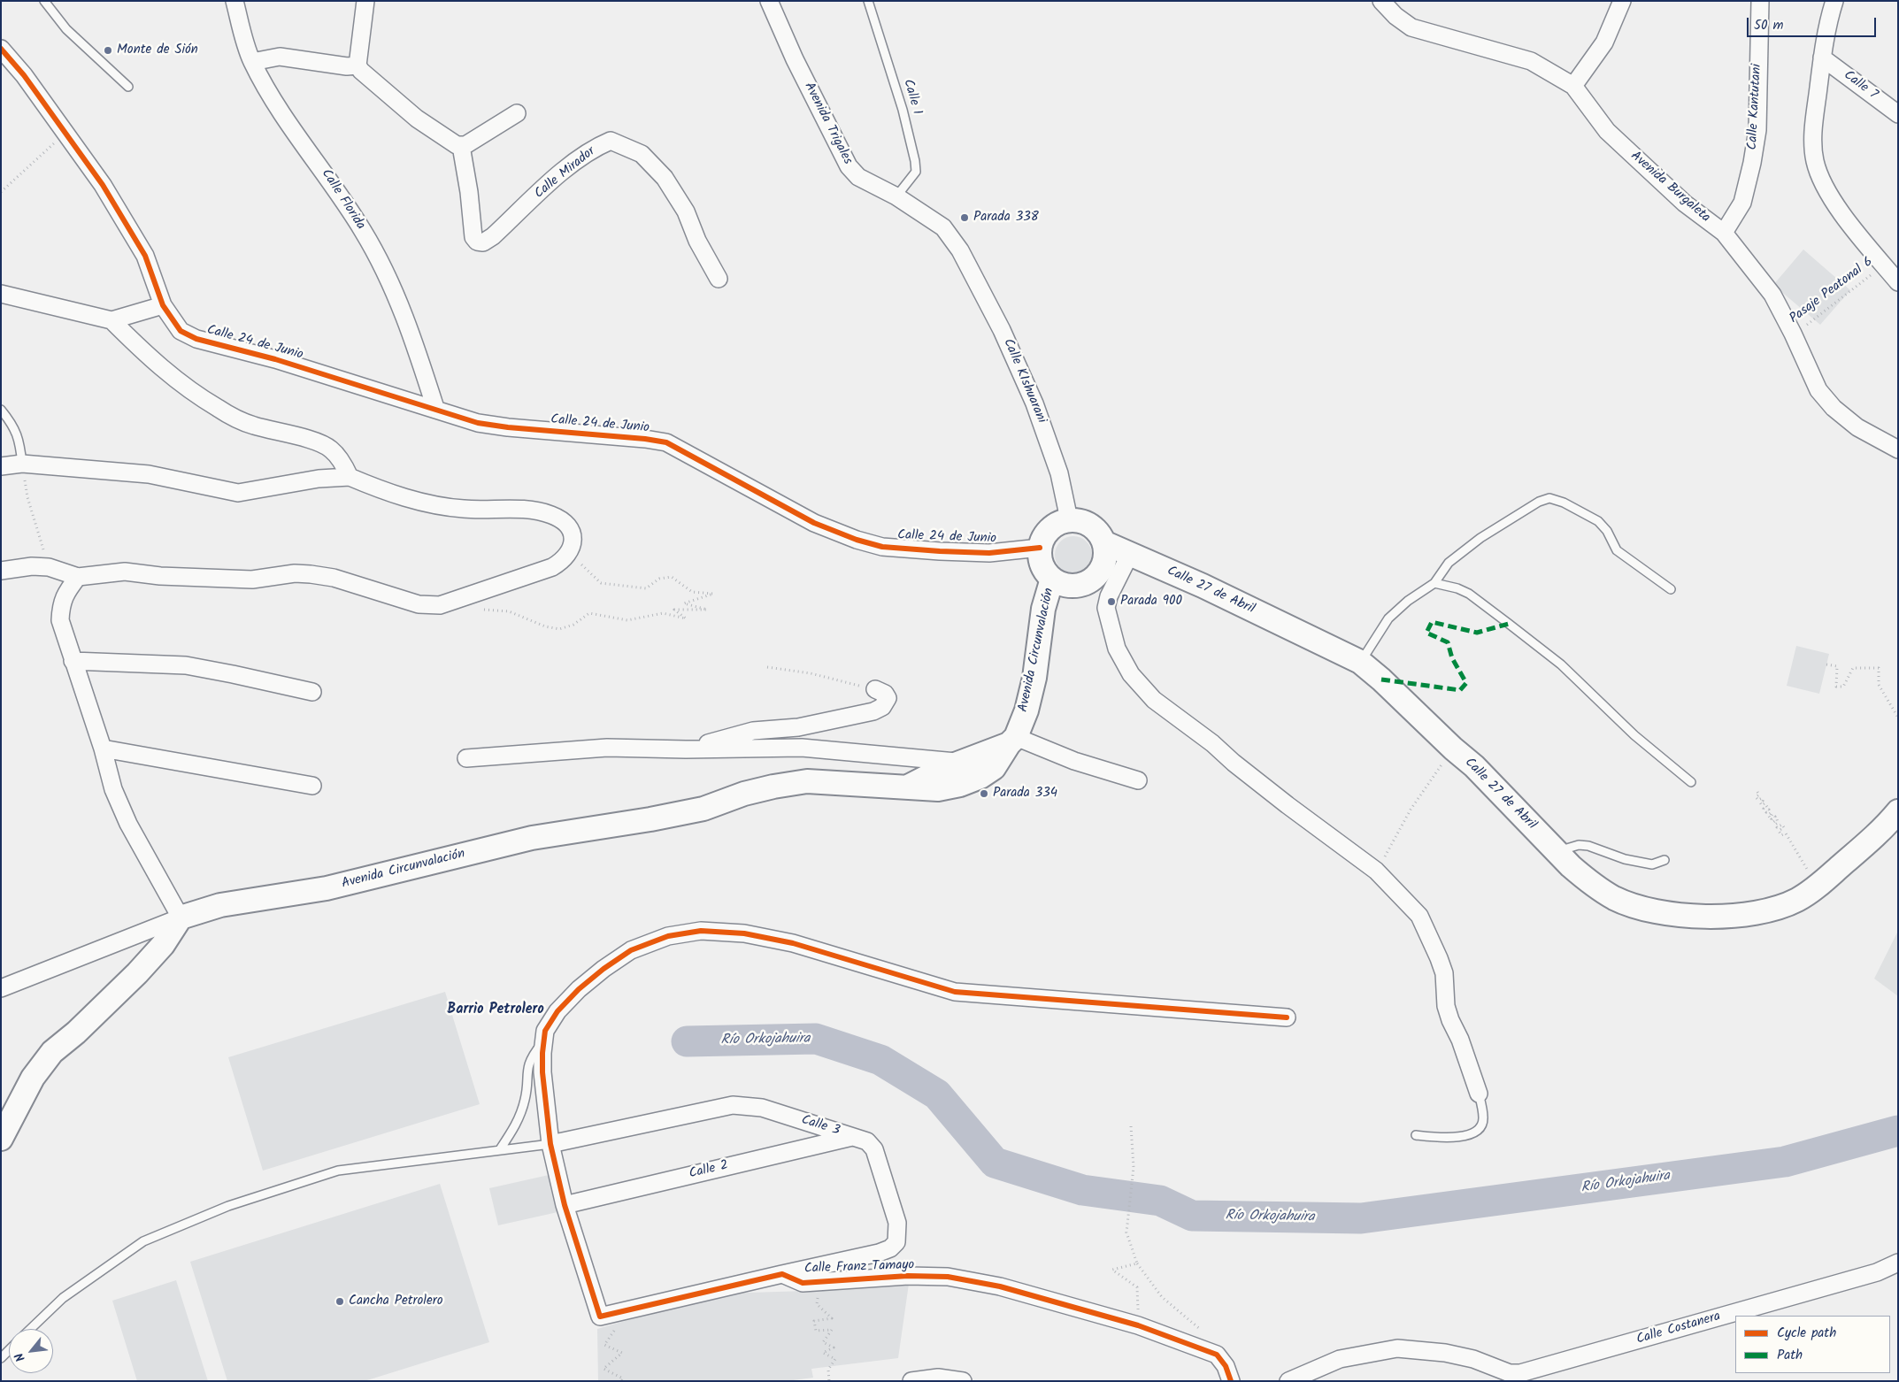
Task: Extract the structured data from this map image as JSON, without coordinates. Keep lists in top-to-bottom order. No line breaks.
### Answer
{"streets":{"main road":["Calle 27 de Abril","Avenida Circunvalación"],"street":["Calle 7","Calle Kantutani","Avenida Trigales","Calle Mirador","Avenida Burgaleta","Calle Florida","Calle 24 de Junio","Calle KIshuarani","Calle 3","Calle 2","Calle Franz Tamayo","Calle Costanera"],"lane":["Calle 1"],"path":["Pasaje Peatonal 6"]},"crossings":[["Calle 1","Avenida Trigales"],["Calle Kantutani","Avenida Burgaleta"],["Avenida Trigales","Calle KIshuarani"],["Avenida Burgaleta","Pasaje Peatonal 6"],["Calle Florida","Calle 24 de Junio"],["Calle 24 de Junio","Calle KIshuarani"],["Calle 24 de Junio","Calle 27 de Abril"],["Calle 24 de Junio","Avenida Circunvalación"],["Calle KIshuarani","Calle 27 de Abril"],["Calle KIshuarani","Avenida Circunvalación"],["Calle 27 de Abril","Avenida Circunvalación"],["Calle 3","Calle 2"],["Calle 3","Calle Franz Tamayo"]],"districts":["Barrio Petrolero"],"water":["Río Orkojahuira"],"places":["Monte de Sión","Parada 338","Parada 900","Parada 334","Cancha Petrolero"],"legend":["Cycle path","Path"],"scale_bar":"50 m","north":"bottom left"}
